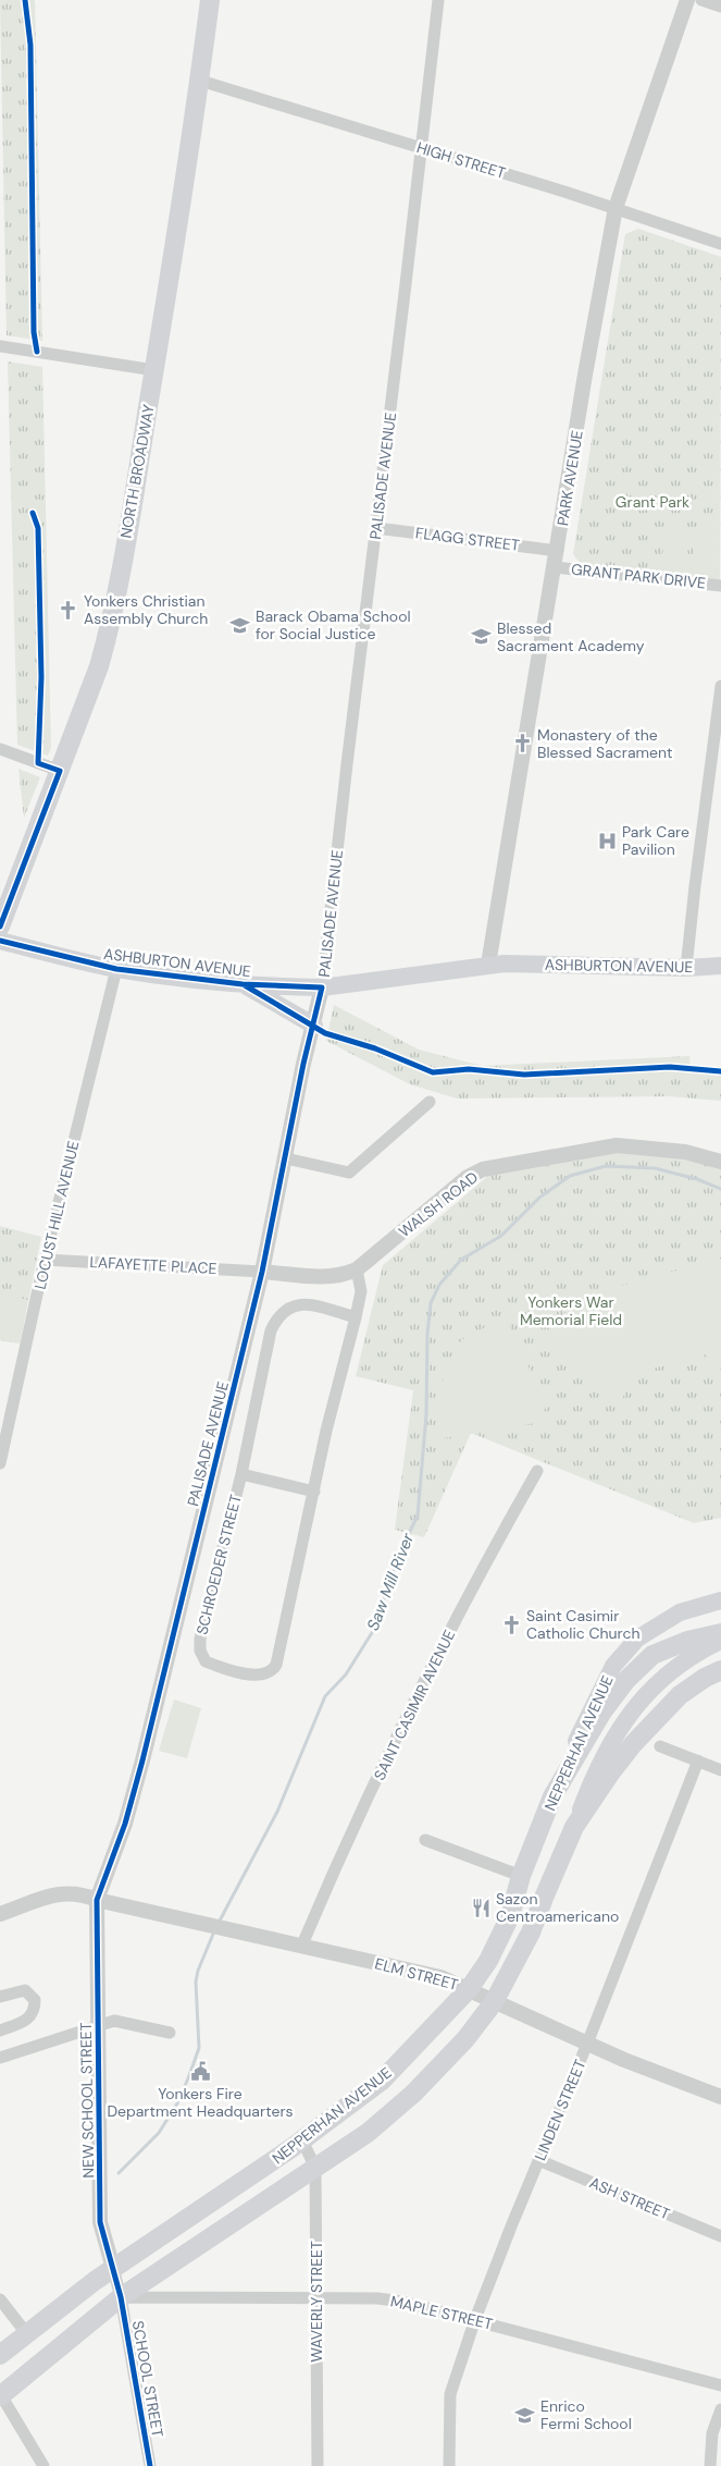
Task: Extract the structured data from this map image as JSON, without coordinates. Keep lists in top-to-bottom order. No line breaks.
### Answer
{"streets":{"main road":["NORTH BROADWAY","ASHBURTON AVENUE","NEPPERHAN AVENUE"],"street":["HIGH STREET","PALISADE AVENUE","PARK AVENUE","FLAGG STREET","GRANT PARK DRIVE","WALSH ROAD","LOCUST HILL AVENUE","LAFAYETTE PLACE","SCHROEDER STREET","SAINT CASIMIR AVENUE","ELM STREET","NEW SCHOOL STREET","LINDEN STREET","ASH STREET","WAVERLY STREET","MAPLE STREET","SCHOOL STREET"]},"crossings":[["HIGH STREET","NORTH BROADWAY"],["HIGH STREET","PALISADE AVENUE"],["HIGH STREET","PARK AVENUE"],["PALISADE AVENUE","FLAGG STREET"],["PALISADE AVENUE","ASHBURTON AVENUE"],["PALISADE AVENUE","WALSH ROAD"],["PALISADE AVENUE","LAFAYETTE PLACE"],["PALISADE AVENUE","ELM STREET"],["PALISADE AVENUE","NEW SCHOOL STREET"],["PARK AVENUE","FLAGG STREET"],["PARK AVENUE","GRANT PARK DRIVE"],["PARK AVENUE","ASHBURTON AVENUE"],["ASHBURTON AVENUE","LOCUST HILL AVENUE"],["WALSH ROAD","LAFAYETTE PLACE"],["WALSH ROAD","SCHROEDER STREET"],["LOCUST HILL AVENUE","LAFAYETTE PLACE"],["SAINT CASIMIR AVENUE","ELM STREET"],["NEPPERHAN AVENUE","ELM STREET"],["NEPPERHAN AVENUE","NEW SCHOOL STREET"],["NEPPERHAN AVENUE","WAVERLY STREET"],["NEPPERHAN AVENUE","MAPLE STREET"],["NEPPERHAN AVENUE","SCHOOL STREET"],["ELM STREET","NEW SCHOOL STREET"],["ELM STREET","LINDEN STREET"],["NEW SCHOOL STREET","MAPLE STREET"],["NEW SCHOOL STREET","SCHOOL STREET"],["LINDEN STREET","ASH STREET"],["LINDEN STREET","MAPLE STREET"],["WAVERLY STREET","MAPLE STREET"],["MAPLE STREET","SCHOOL STREET"]],"water":["Saw Mill River"],"parks":["Grant Park","Yonkers War Memorial Field"],"places":{"church":["Yonkers Christian Assembly Church","Monastery of the Blessed Sacrament","Saint Casimir Catholic Church"],"school or university":["Barack Obama School for Social Justice","Blessed Sacrament Academy","Enrico Fermi School"],"hospital":["Park Care Pavilion"],"restaurant":["Sazon Centroamericano"],"public building":["Yonkers Fire Department Headquarters"]}}
